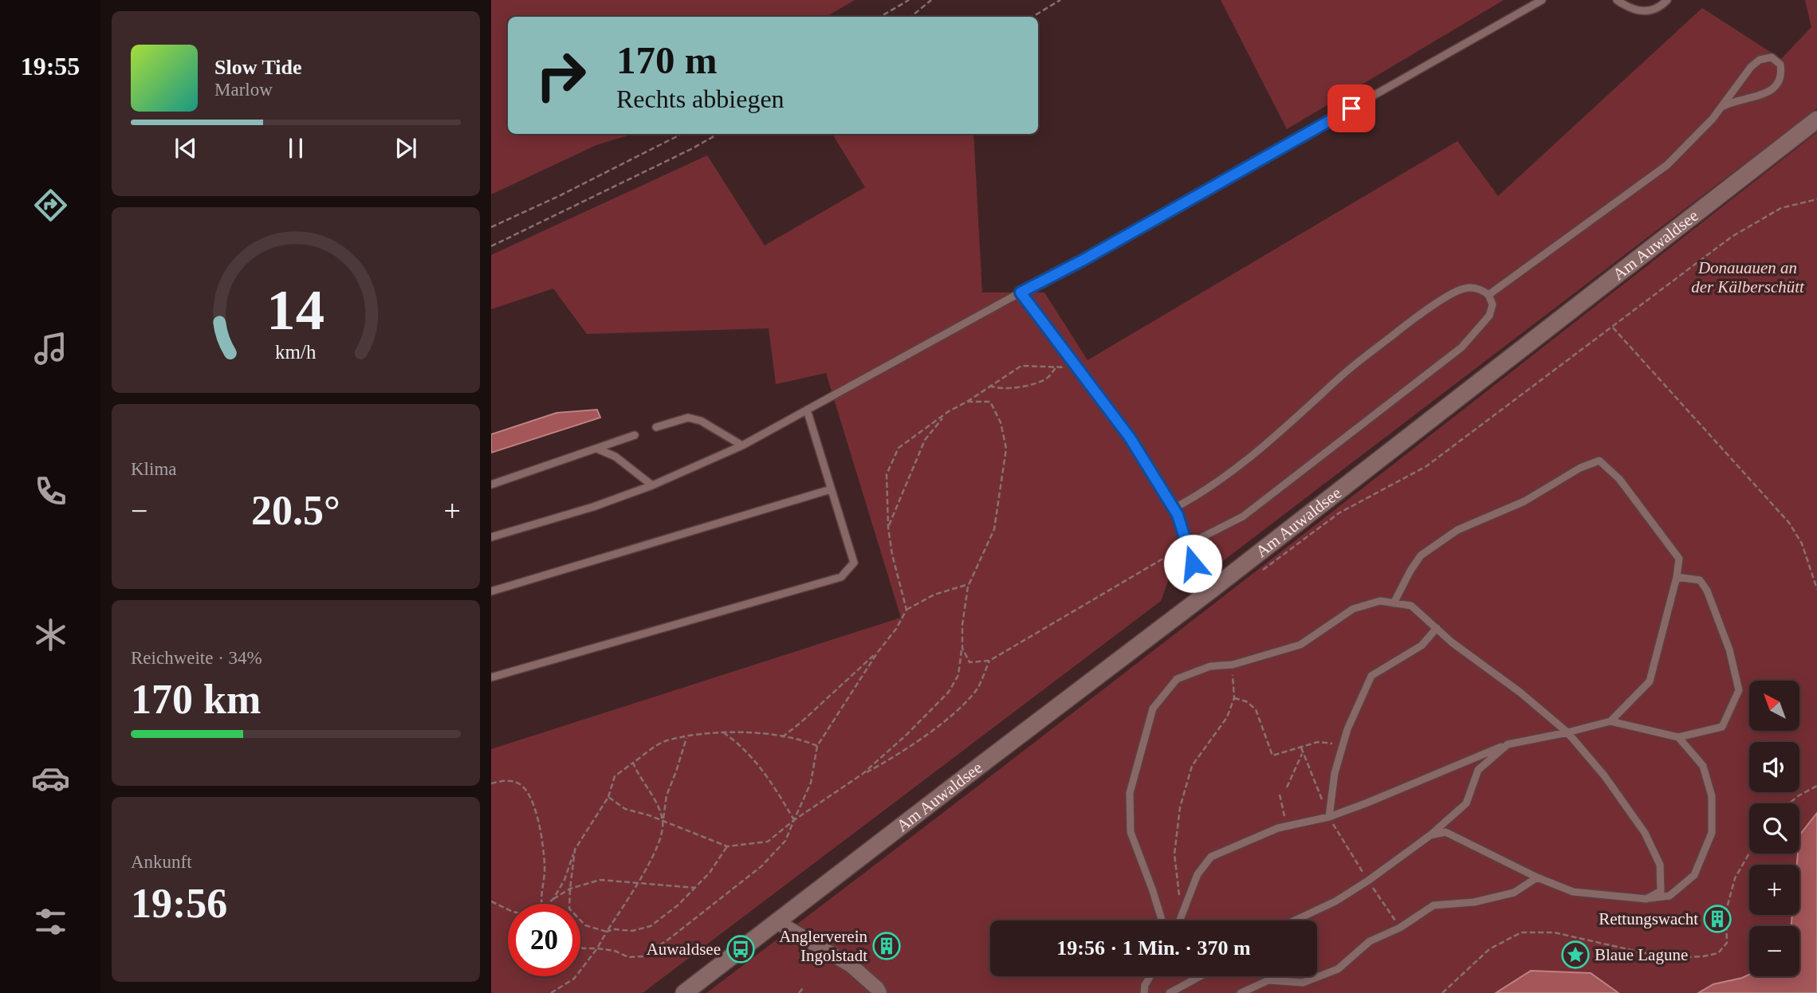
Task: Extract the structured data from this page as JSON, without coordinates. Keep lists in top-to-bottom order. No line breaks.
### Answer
{"streets":{"street":["Am Auwaldsee"]},"parks":["Donauauen an der Kälberschütt"],"places":{"building":["Rettungswacht","Anglerverein Ingolstadt"],"bus stop":["Auwaldsee"],"place":["Blaue Lagune"]},"north":"top left","page":{"tabs":"19:55","turn":["170 m","Rechts abbiegen"],"song":["Slow Tide","Marlow"],"tile":["Klima",["Reichweite · 34%","170 km"],["Ankunft","19:56"]],"heat":["−","20.5°","+"],"map_buttons":["+","−"],"limit":"20","trip":"19:56 · 1 Min. · 370 m","gauge":["14","km/h"]}}
